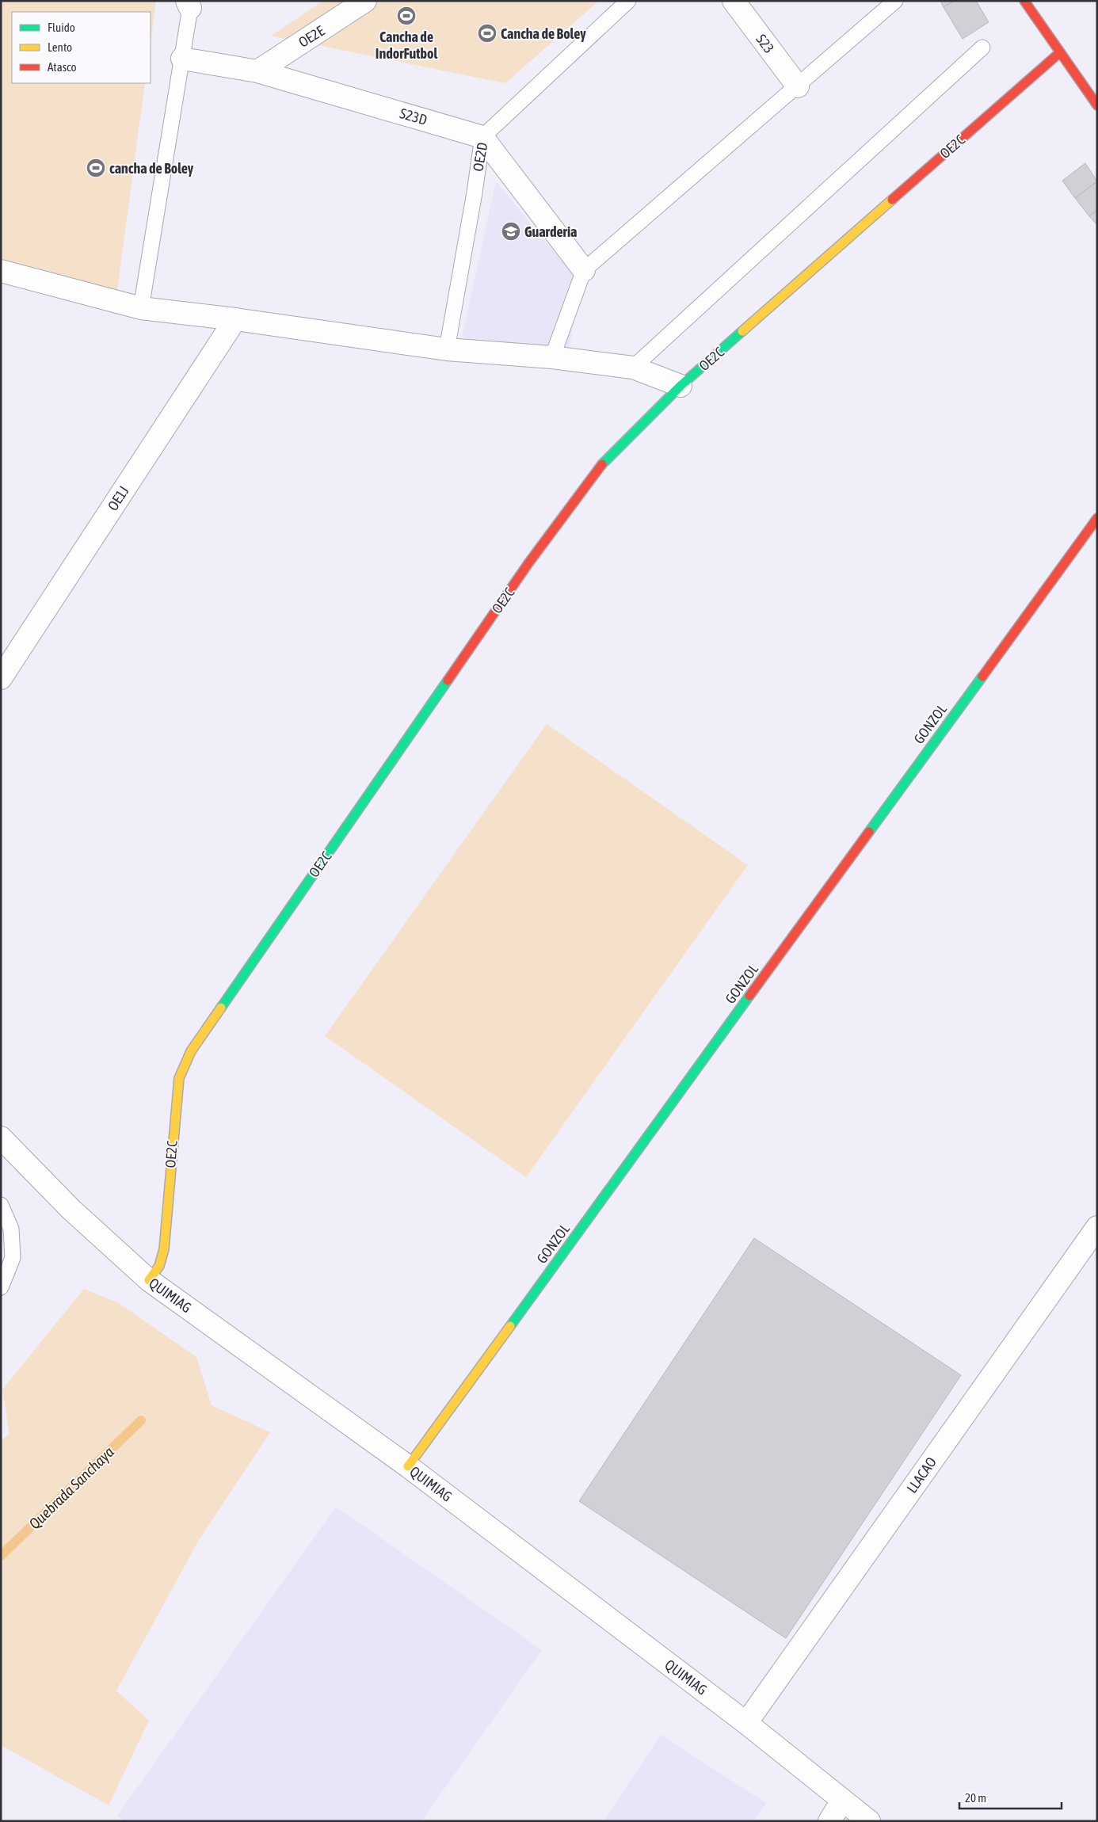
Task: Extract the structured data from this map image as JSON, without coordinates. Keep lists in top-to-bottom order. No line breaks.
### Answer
{"streets":{"street":["OE2E","S23","S23D","OE2C","OE1J","GONZOL","QUIMIAG","LLACAO"],"lane":["OE2D"]},"crossings":[["OE2E","S23D"],["S23D","OE2D"],["OE2C","QUIMIAG"],["GONZOL","QUIMIAG"],["QUIMIAG","LLACAO"]],"water":["Quebrada Sanchaya"],"places":{"sports":["Cancha de IndorFutbol","Cancha de Boley","cancha de Boley"],"school or university":["Guarderia"]},"legend":["Fluido","Lento","Atasco"],"scale_bar":"20 m"}
